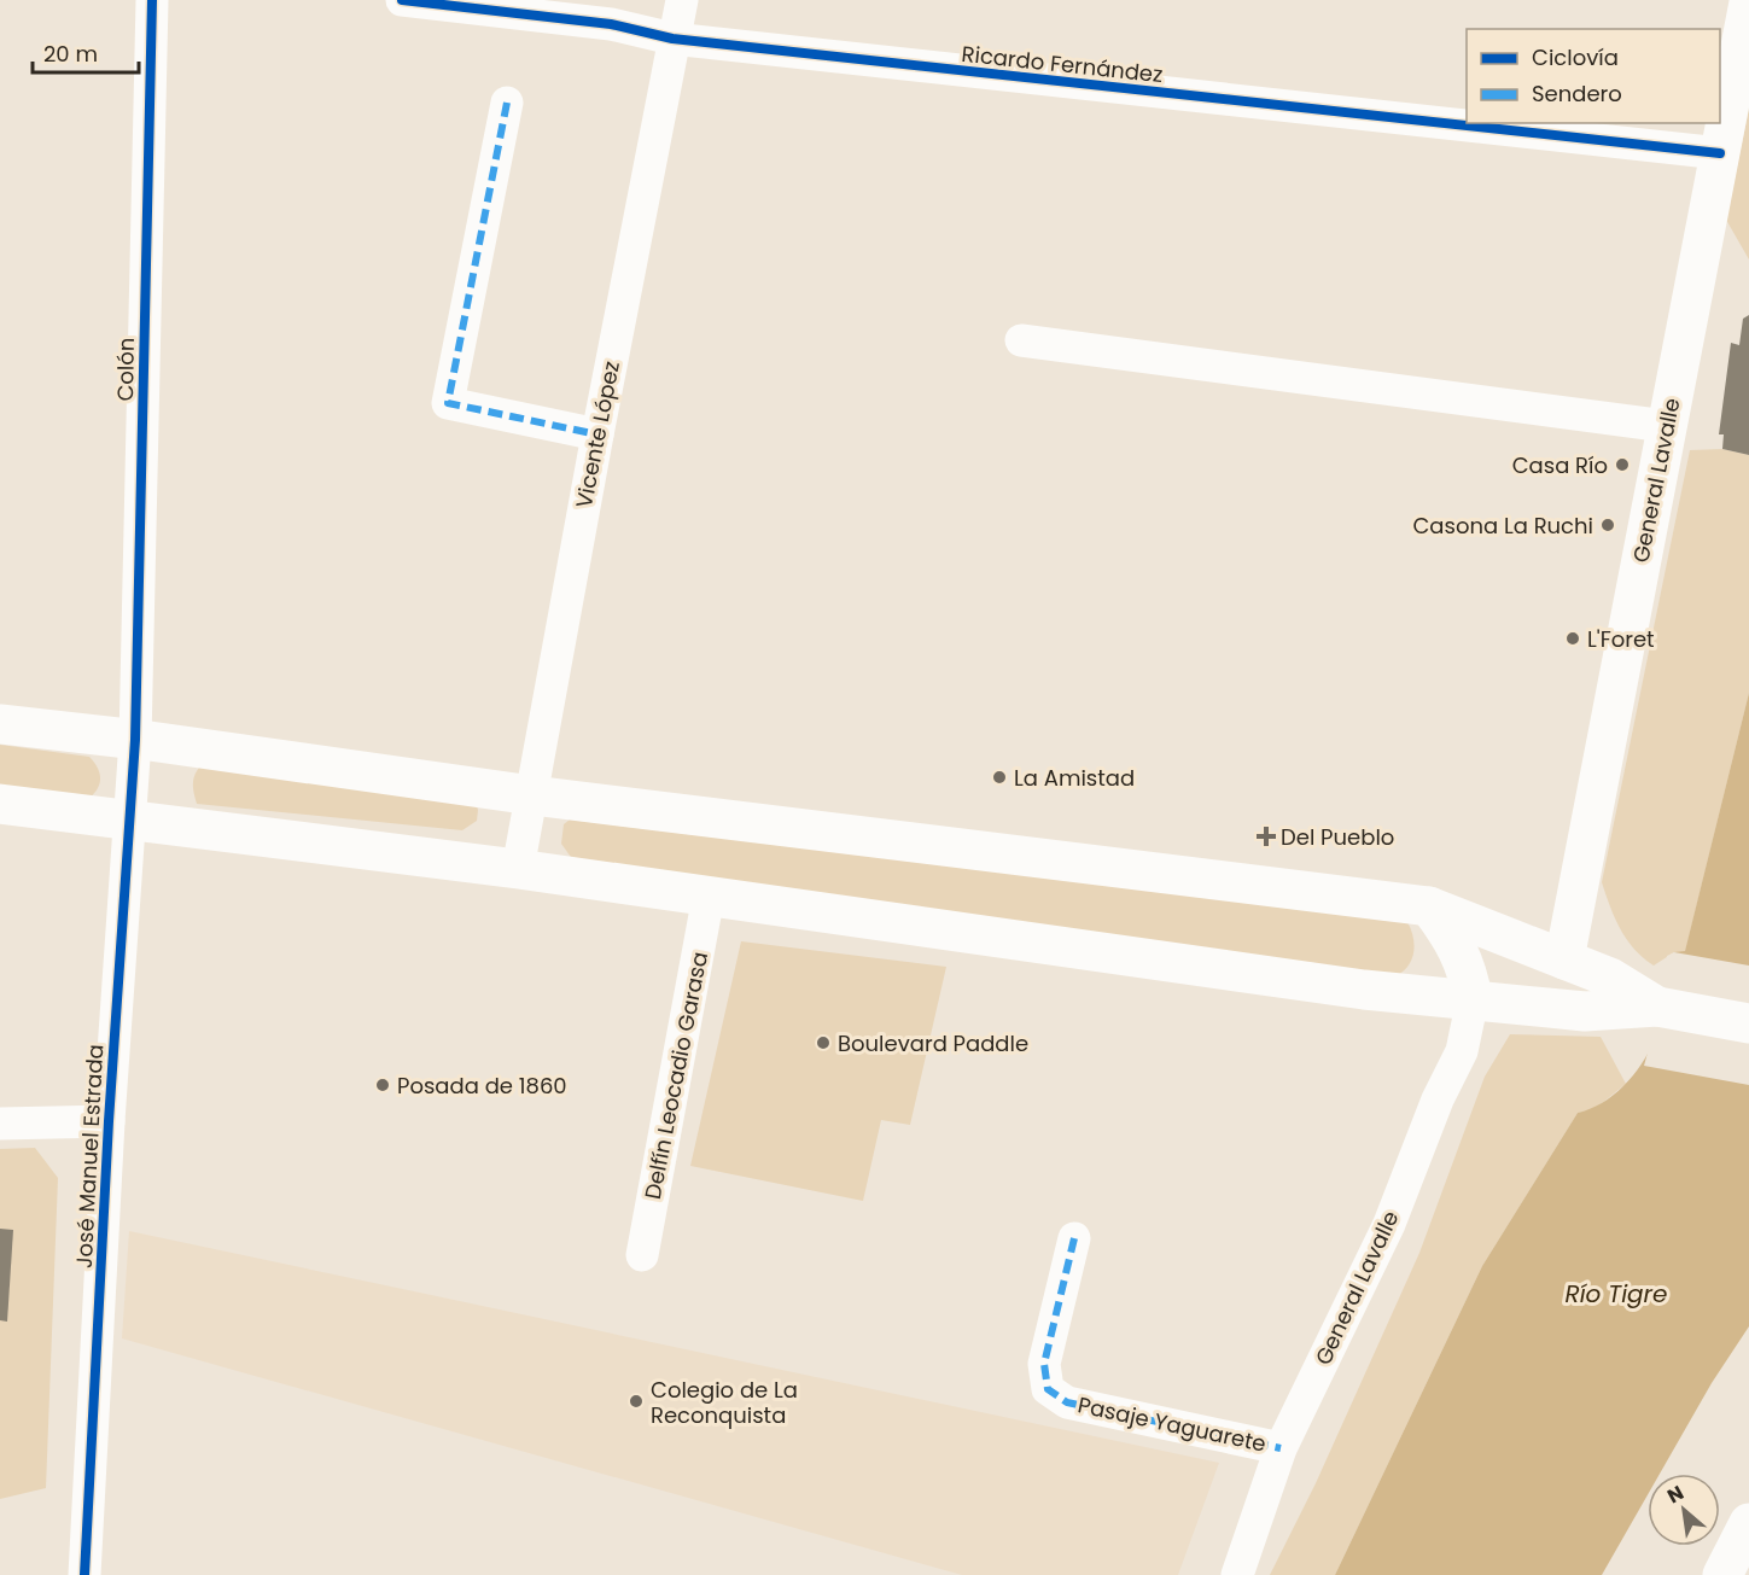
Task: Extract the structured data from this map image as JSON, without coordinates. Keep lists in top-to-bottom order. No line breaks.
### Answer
{"streets":{"main road":["General Lavalle"],"street":["Ricardo Fernández","Colón","Vicente López","Delfín Leocadio Garasa","José Manuel Estrada","Pasaje Yaguarete"]},"crossings":[["Ricardo Fernández","Vicente López"],["Ricardo Fernández","General Lavalle"],["Colón","José Manuel Estrada"],["General Lavalle","Pasaje Yaguarete"]],"water":["Río Tigre"],"places":{"other":["Casa Río","Casona La Ruchi","L'Foret","La Amistad","Boulevard Paddle","Posada de 1860","Colegio de La Reconquista"],"health":["Del Pueblo"]},"legend":["Ciclovía","Sendero"],"scale_bar":"20 m","north":"top left"}
